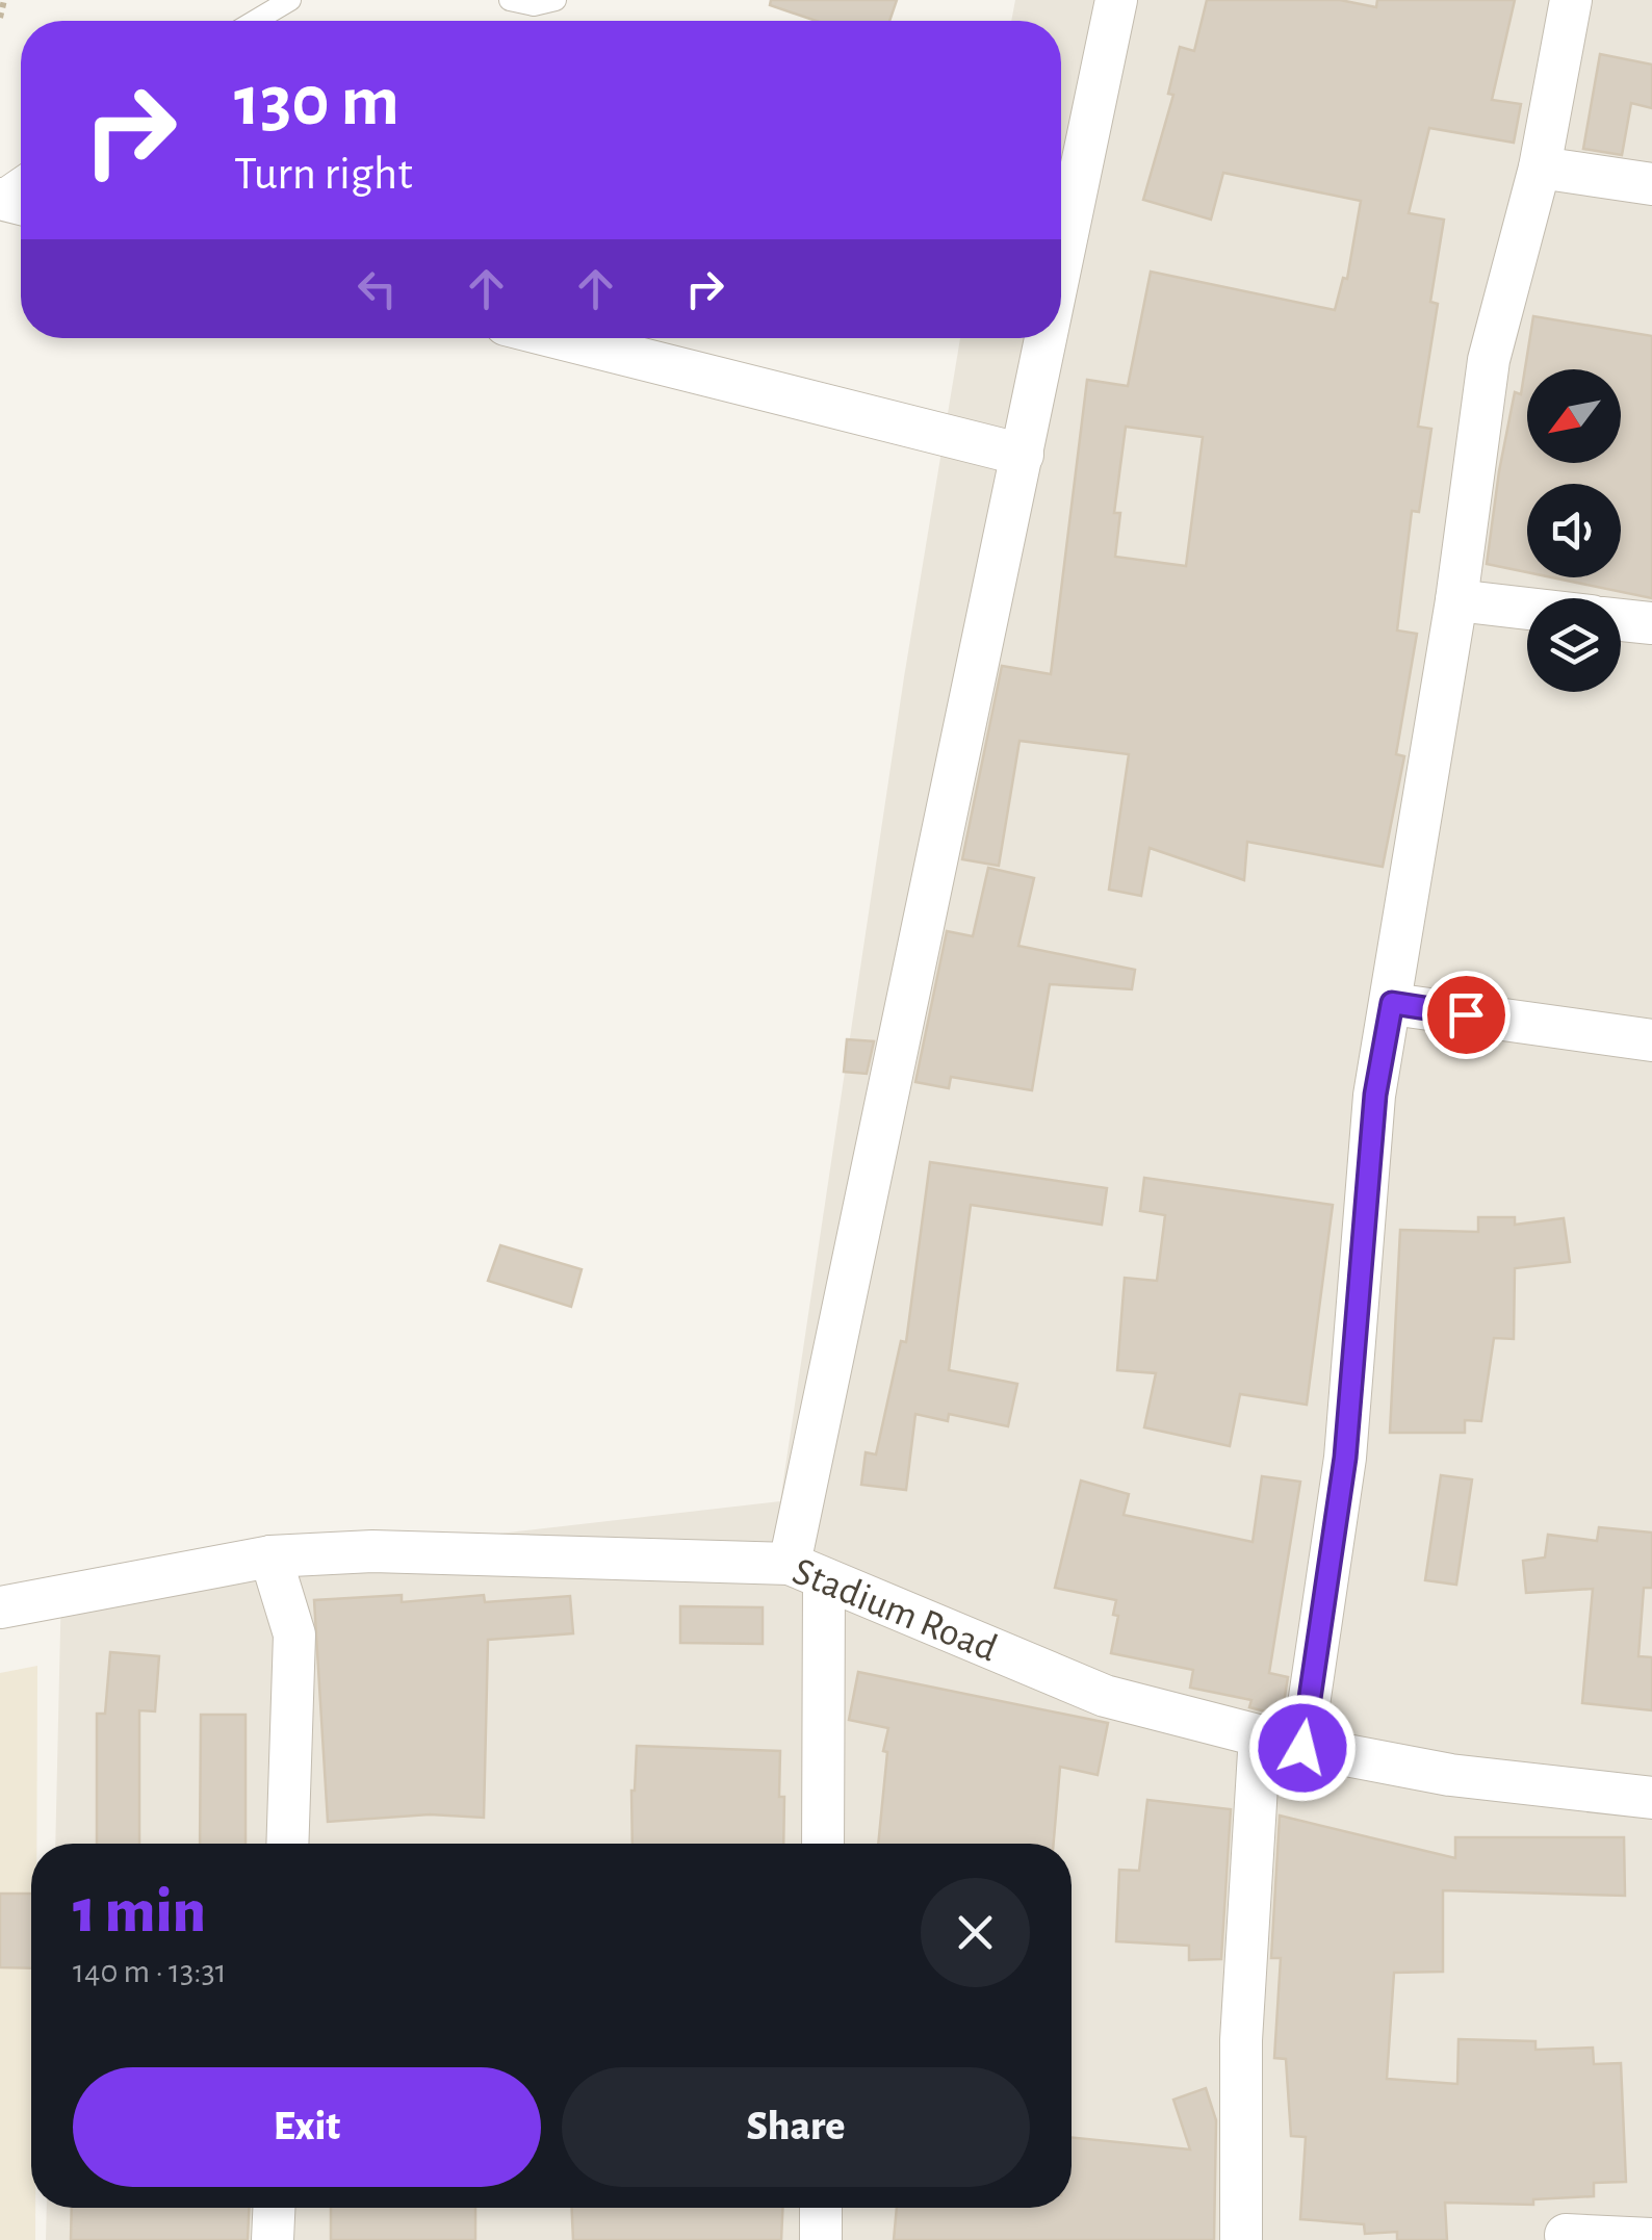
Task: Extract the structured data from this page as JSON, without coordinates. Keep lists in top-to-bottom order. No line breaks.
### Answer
{"streets":{"street":["Stadium Road"]},"north":"bottom left","page":{"turn":["130 m","Turn right"],"heading":["1 min","140 m · 13:31"],"buttons":["Exit","Share"]}}
